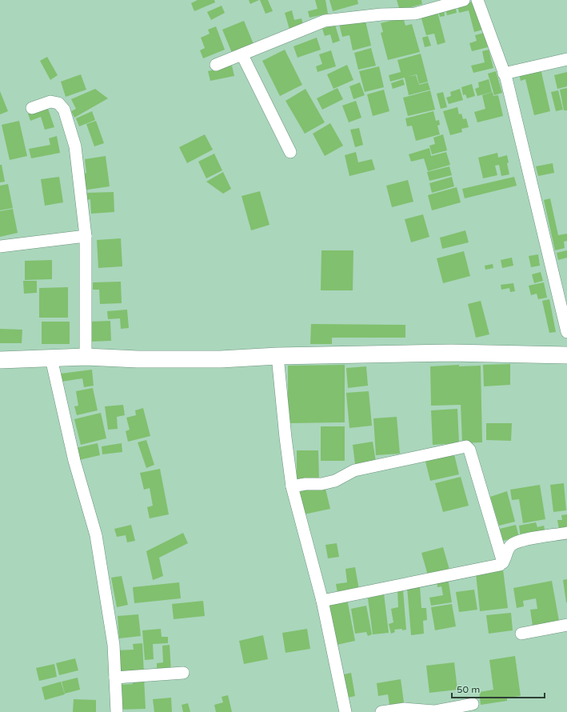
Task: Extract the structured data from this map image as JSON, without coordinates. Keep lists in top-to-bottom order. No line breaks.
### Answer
{"scale_bar":"50 m"}
